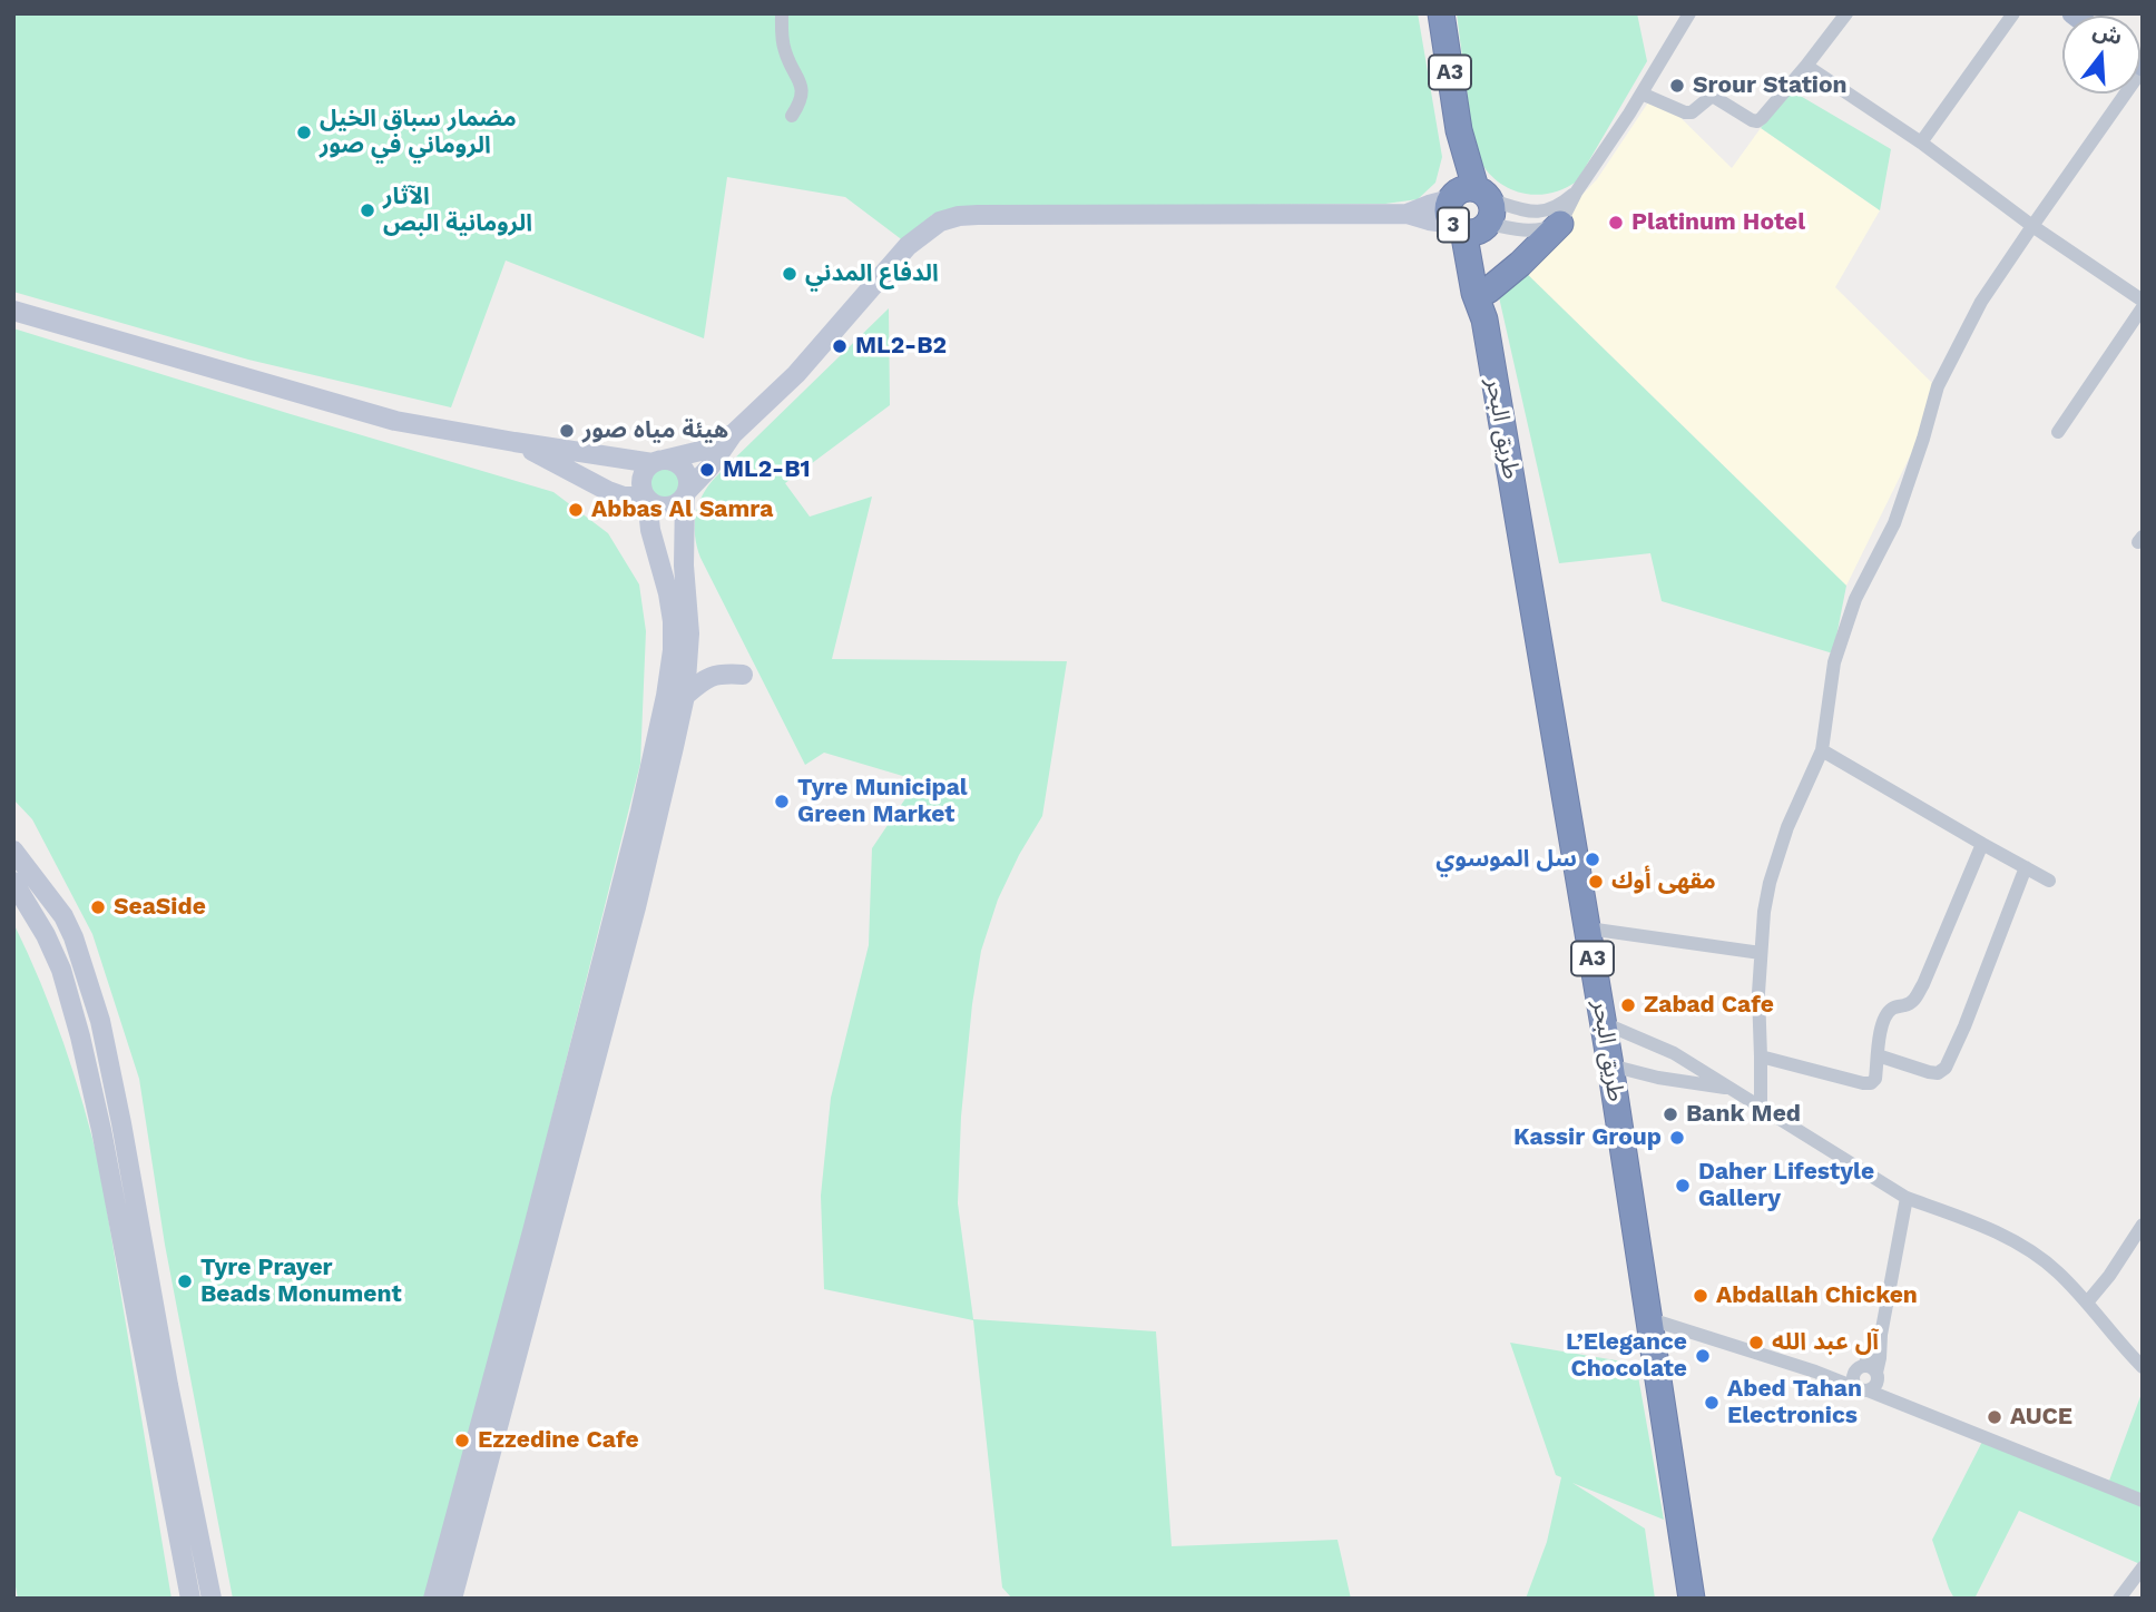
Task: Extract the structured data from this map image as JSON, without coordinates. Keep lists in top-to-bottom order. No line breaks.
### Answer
{"streets":{"highway":["A3","طريق البحر"]},"places":["Srour Station","مضمار سباق الخيل الروماني في صور","الآثار الرومانية البص","Platinum Hotel","الدفاع المدني","ML2-B2","هيئة مياه صور","ML2-B1","Abbas Al Samra","Tyre Municipal Green Market","سل الموسوي","مقهى أوك","SeaSide","Zabad Cafe","Bank Med","Kassir Group","Daher Lifestyle Gallery","Tyre Prayer Beads Monument","Abdallah Chicken","آل عبد الله","L’Elegance Chocolate","Abed Tahan Electronics","AUCE","Ezzedine Cafe"],"north":"top"}
